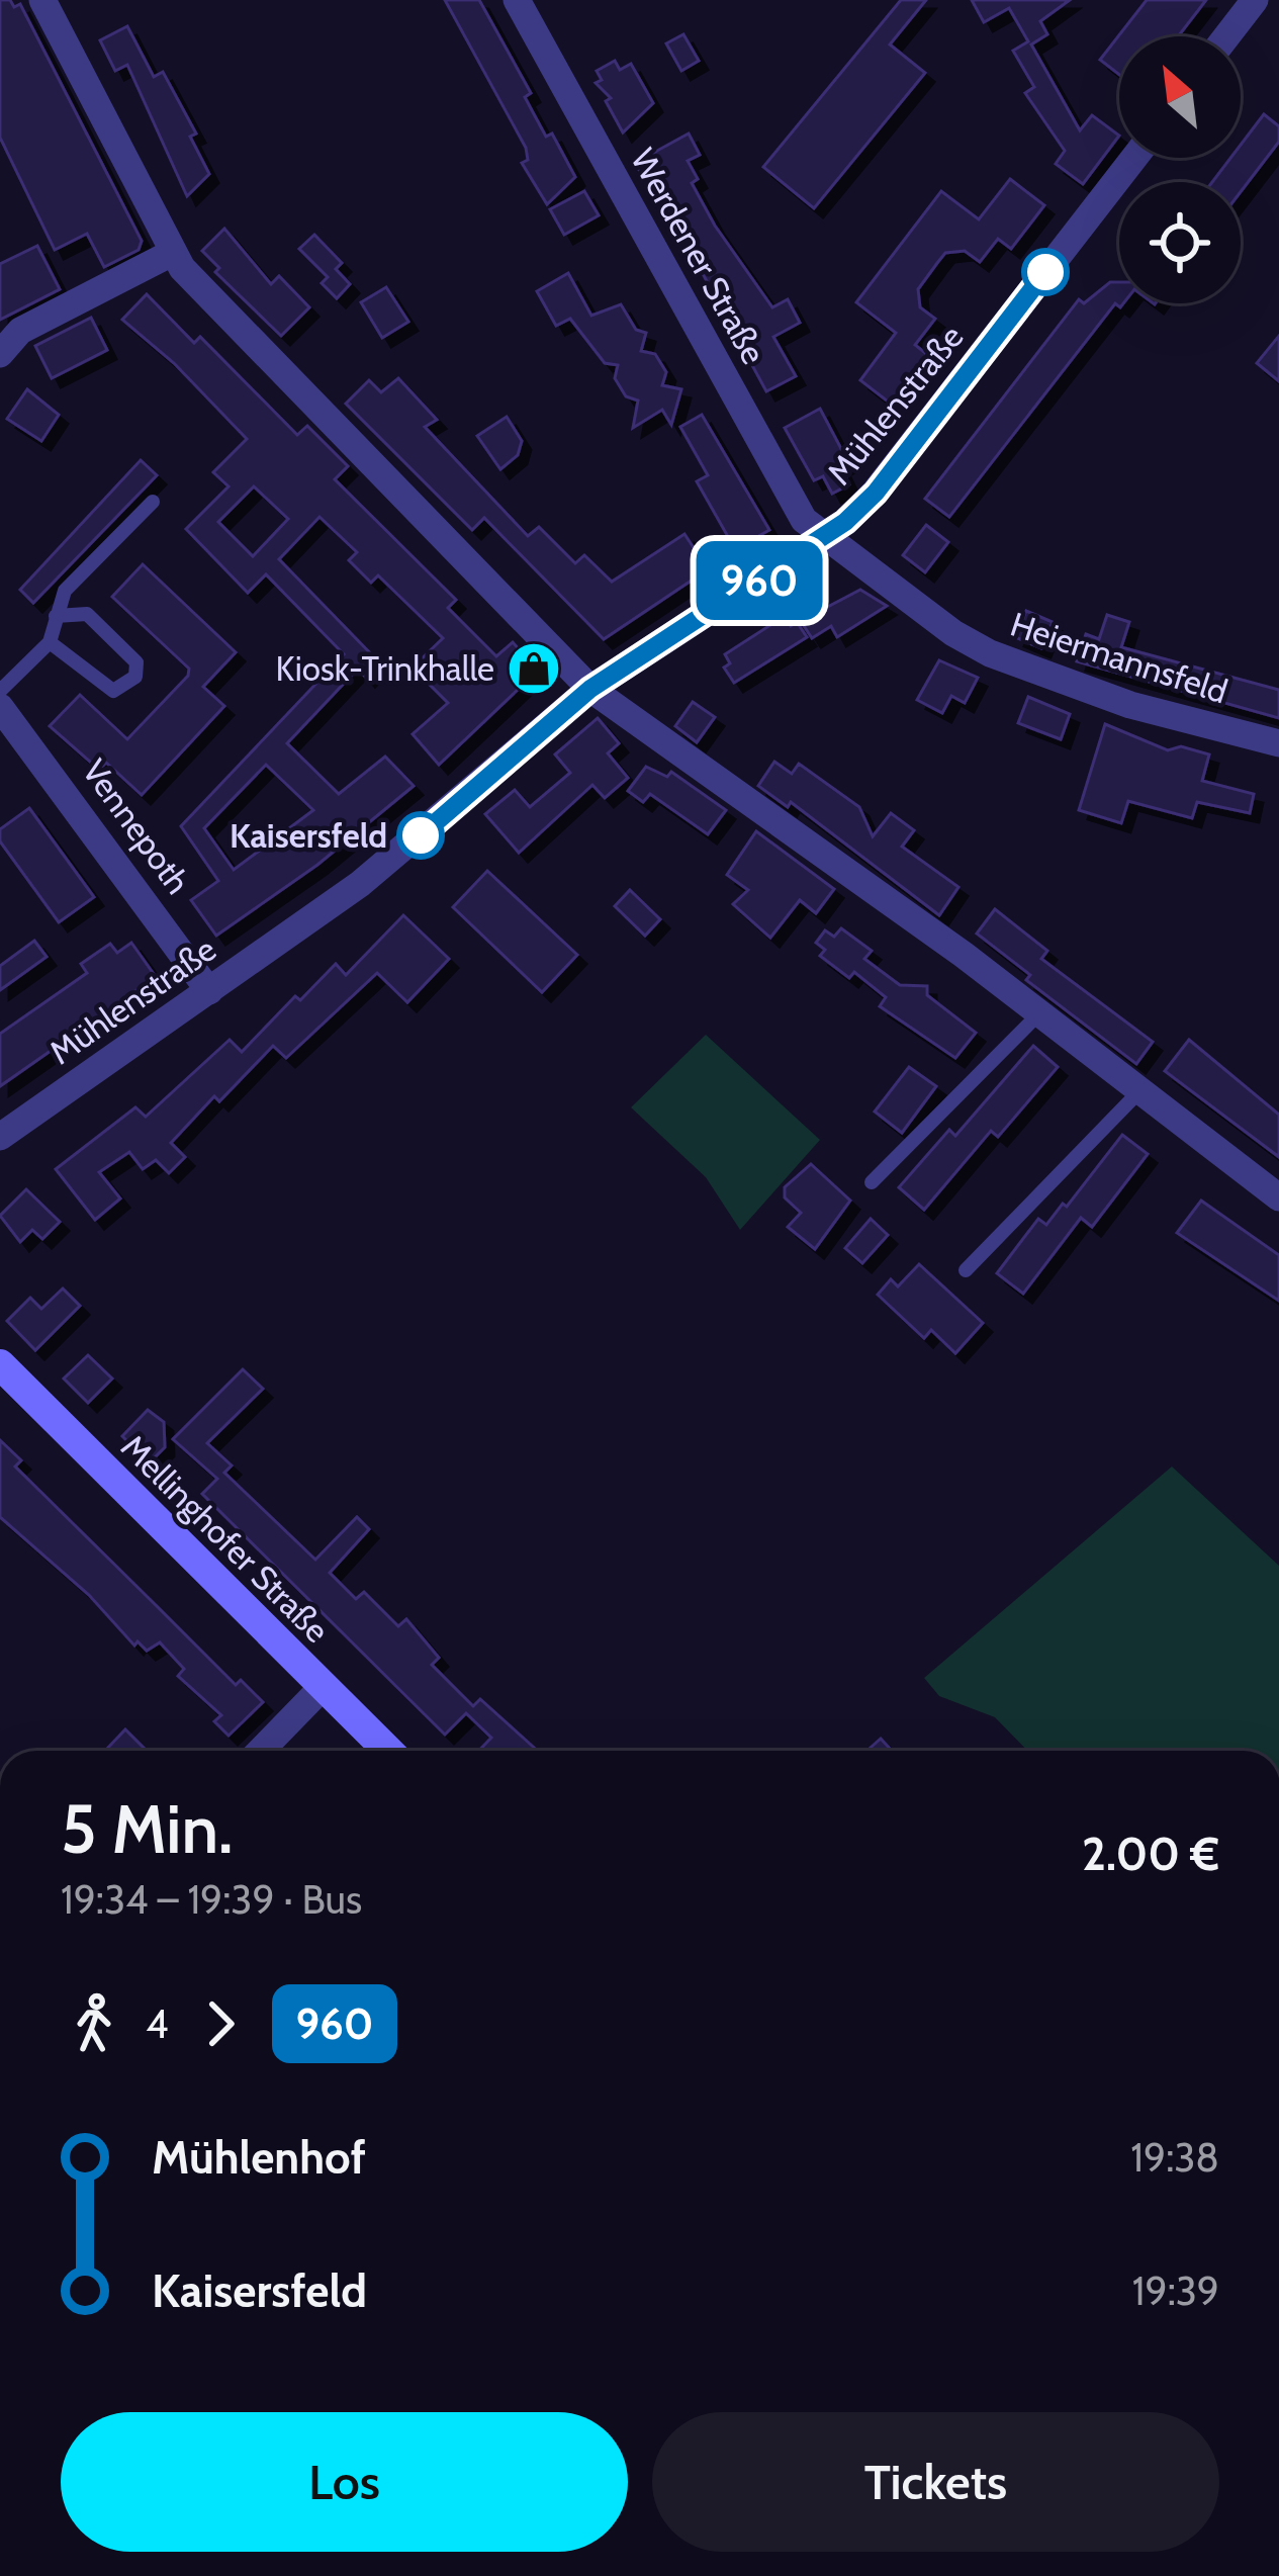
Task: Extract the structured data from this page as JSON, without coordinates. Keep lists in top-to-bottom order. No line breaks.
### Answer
{"streets":{"main road":["Mellinghofer Straße"],"street":["Werdener Straße","Mühlenstraße","Heiermannsfeld","Vennepoth"]},"crossings":[["Werdener Straße","Mühlenstraße"],["Werdener Straße","Heiermannsfeld"],["Mühlenstraße","Heiermannsfeld"],["Mühlenstraße","Vennepoth"]],"places":{"shop":["Kiosk-Trinkhalle"],"other":["Kaisersfeld"]},"lines":["bus line 960"],"north":"top left","page":{"on_map":"960","heading":["5 Min.","19:34 – 19:39 · Bus","2.00 €"],"legs":["4","960"],"list":[{"name":"Mühlenhof","value":"19:38"},{"name":"Kaisersfeld","value":"19:39"}],"buttons":["Los","Tickets"]}}
